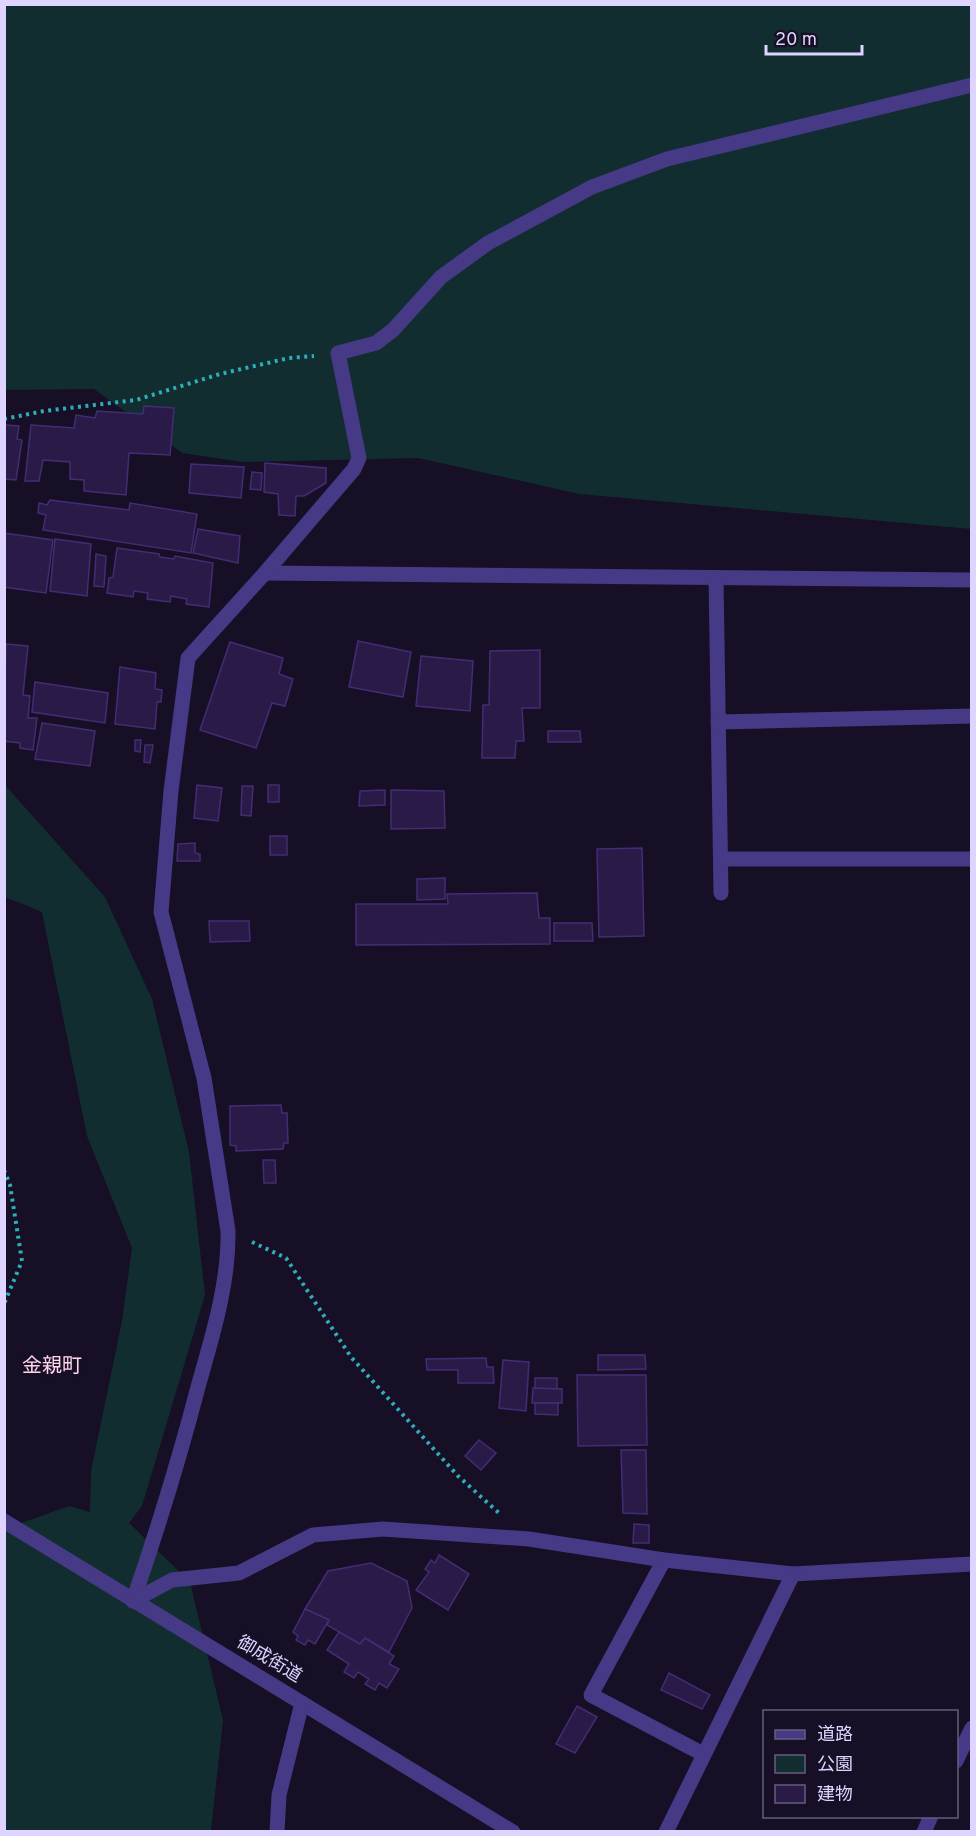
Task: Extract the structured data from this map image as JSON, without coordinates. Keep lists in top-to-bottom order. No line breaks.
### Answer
{"streets":{"street":["御成街道"]},"districts":["金親町"],"legend":["道路","公園","建物"],"scale_bar":"20 m"}
